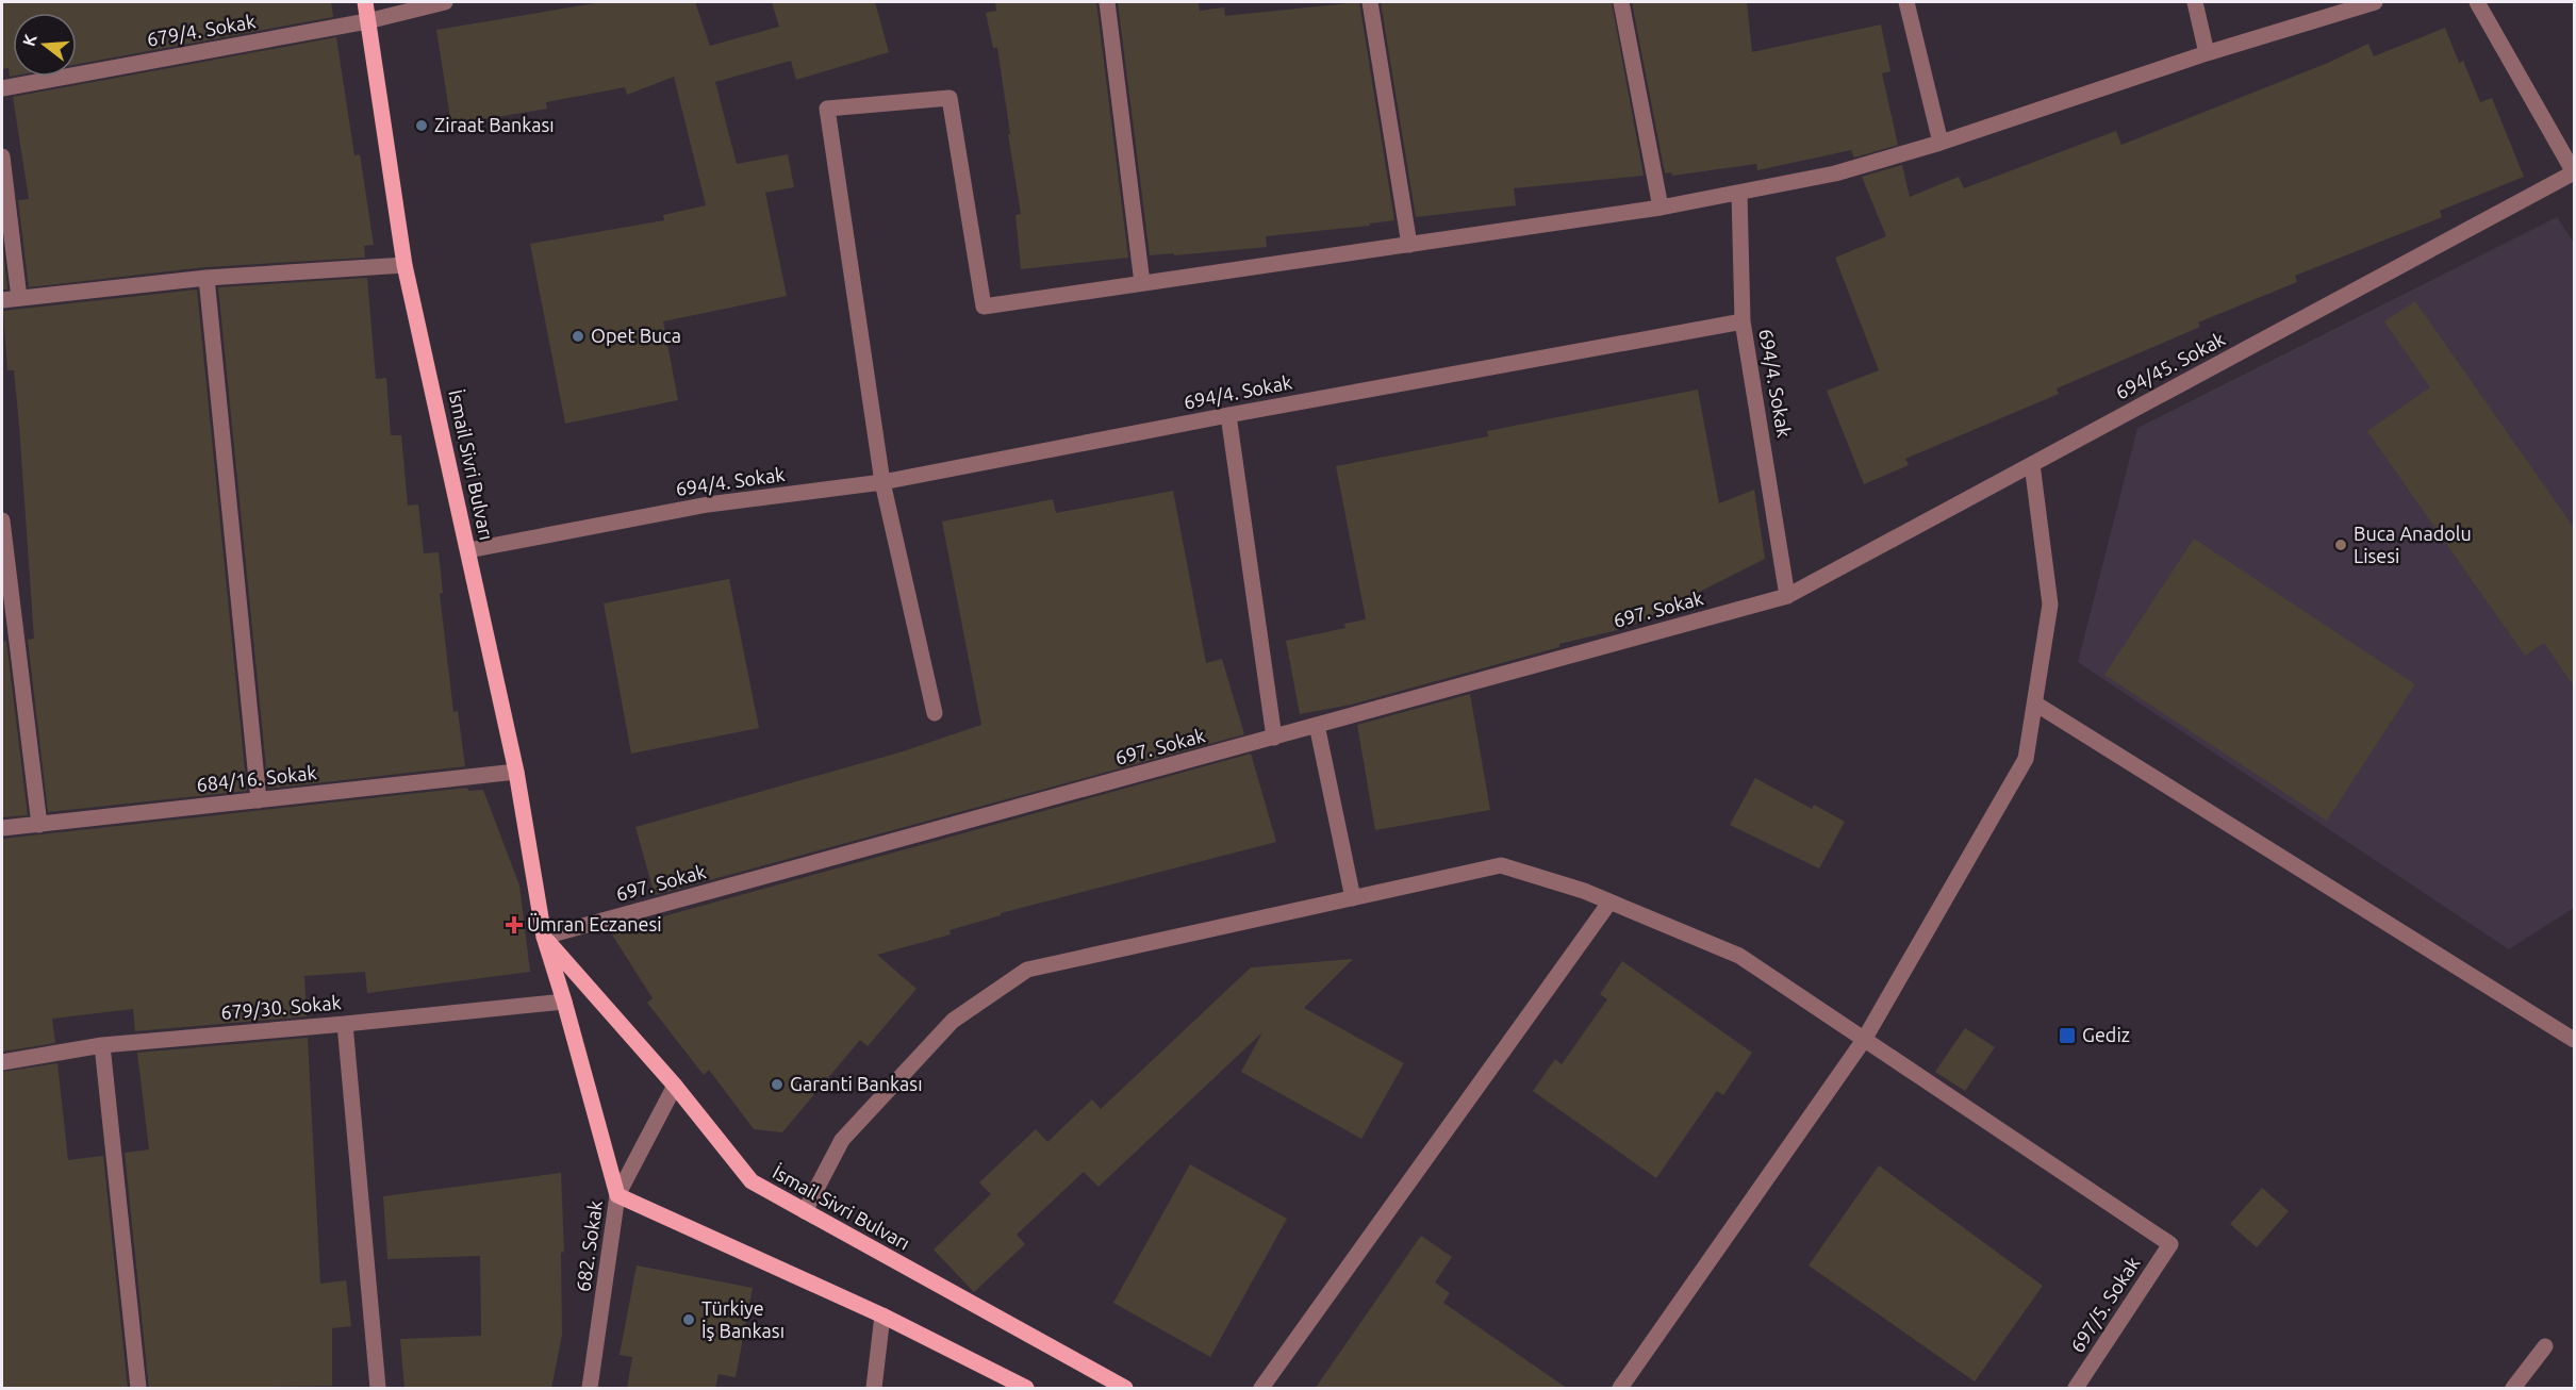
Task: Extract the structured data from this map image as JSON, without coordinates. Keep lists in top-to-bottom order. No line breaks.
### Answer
{"streets":{"main road":["İsmail Sivri Bulvarı"],"street":["679/4. Sokak","694/45. Sokak","694/4. Sokak","697. Sokak","684/16. Sokak","679/30. Sokak","682. Sokak","697/5. Sokak"]},"crossings":[["679/4. Sokak","İsmail Sivri Bulvarı"],["694/45. Sokak","694/4. Sokak"],["694/45. Sokak","697. Sokak"],["694/4. Sokak","İsmail Sivri Bulvarı"],["694/4. Sokak","697. Sokak"],["İsmail Sivri Bulvarı","697. Sokak"],["İsmail Sivri Bulvarı","684/16. Sokak"],["İsmail Sivri Bulvarı","679/30. Sokak"],["İsmail Sivri Bulvarı","682. Sokak"]],"places":{"other":["Ziraat Bankası","Opet Buca","Buca Anadolu Lisesi","Garanti Bankası","Türkiye İş Bankası"],"health":["Ümran Eczanesi"],"transit":["Gediz"]},"north":"left"}
